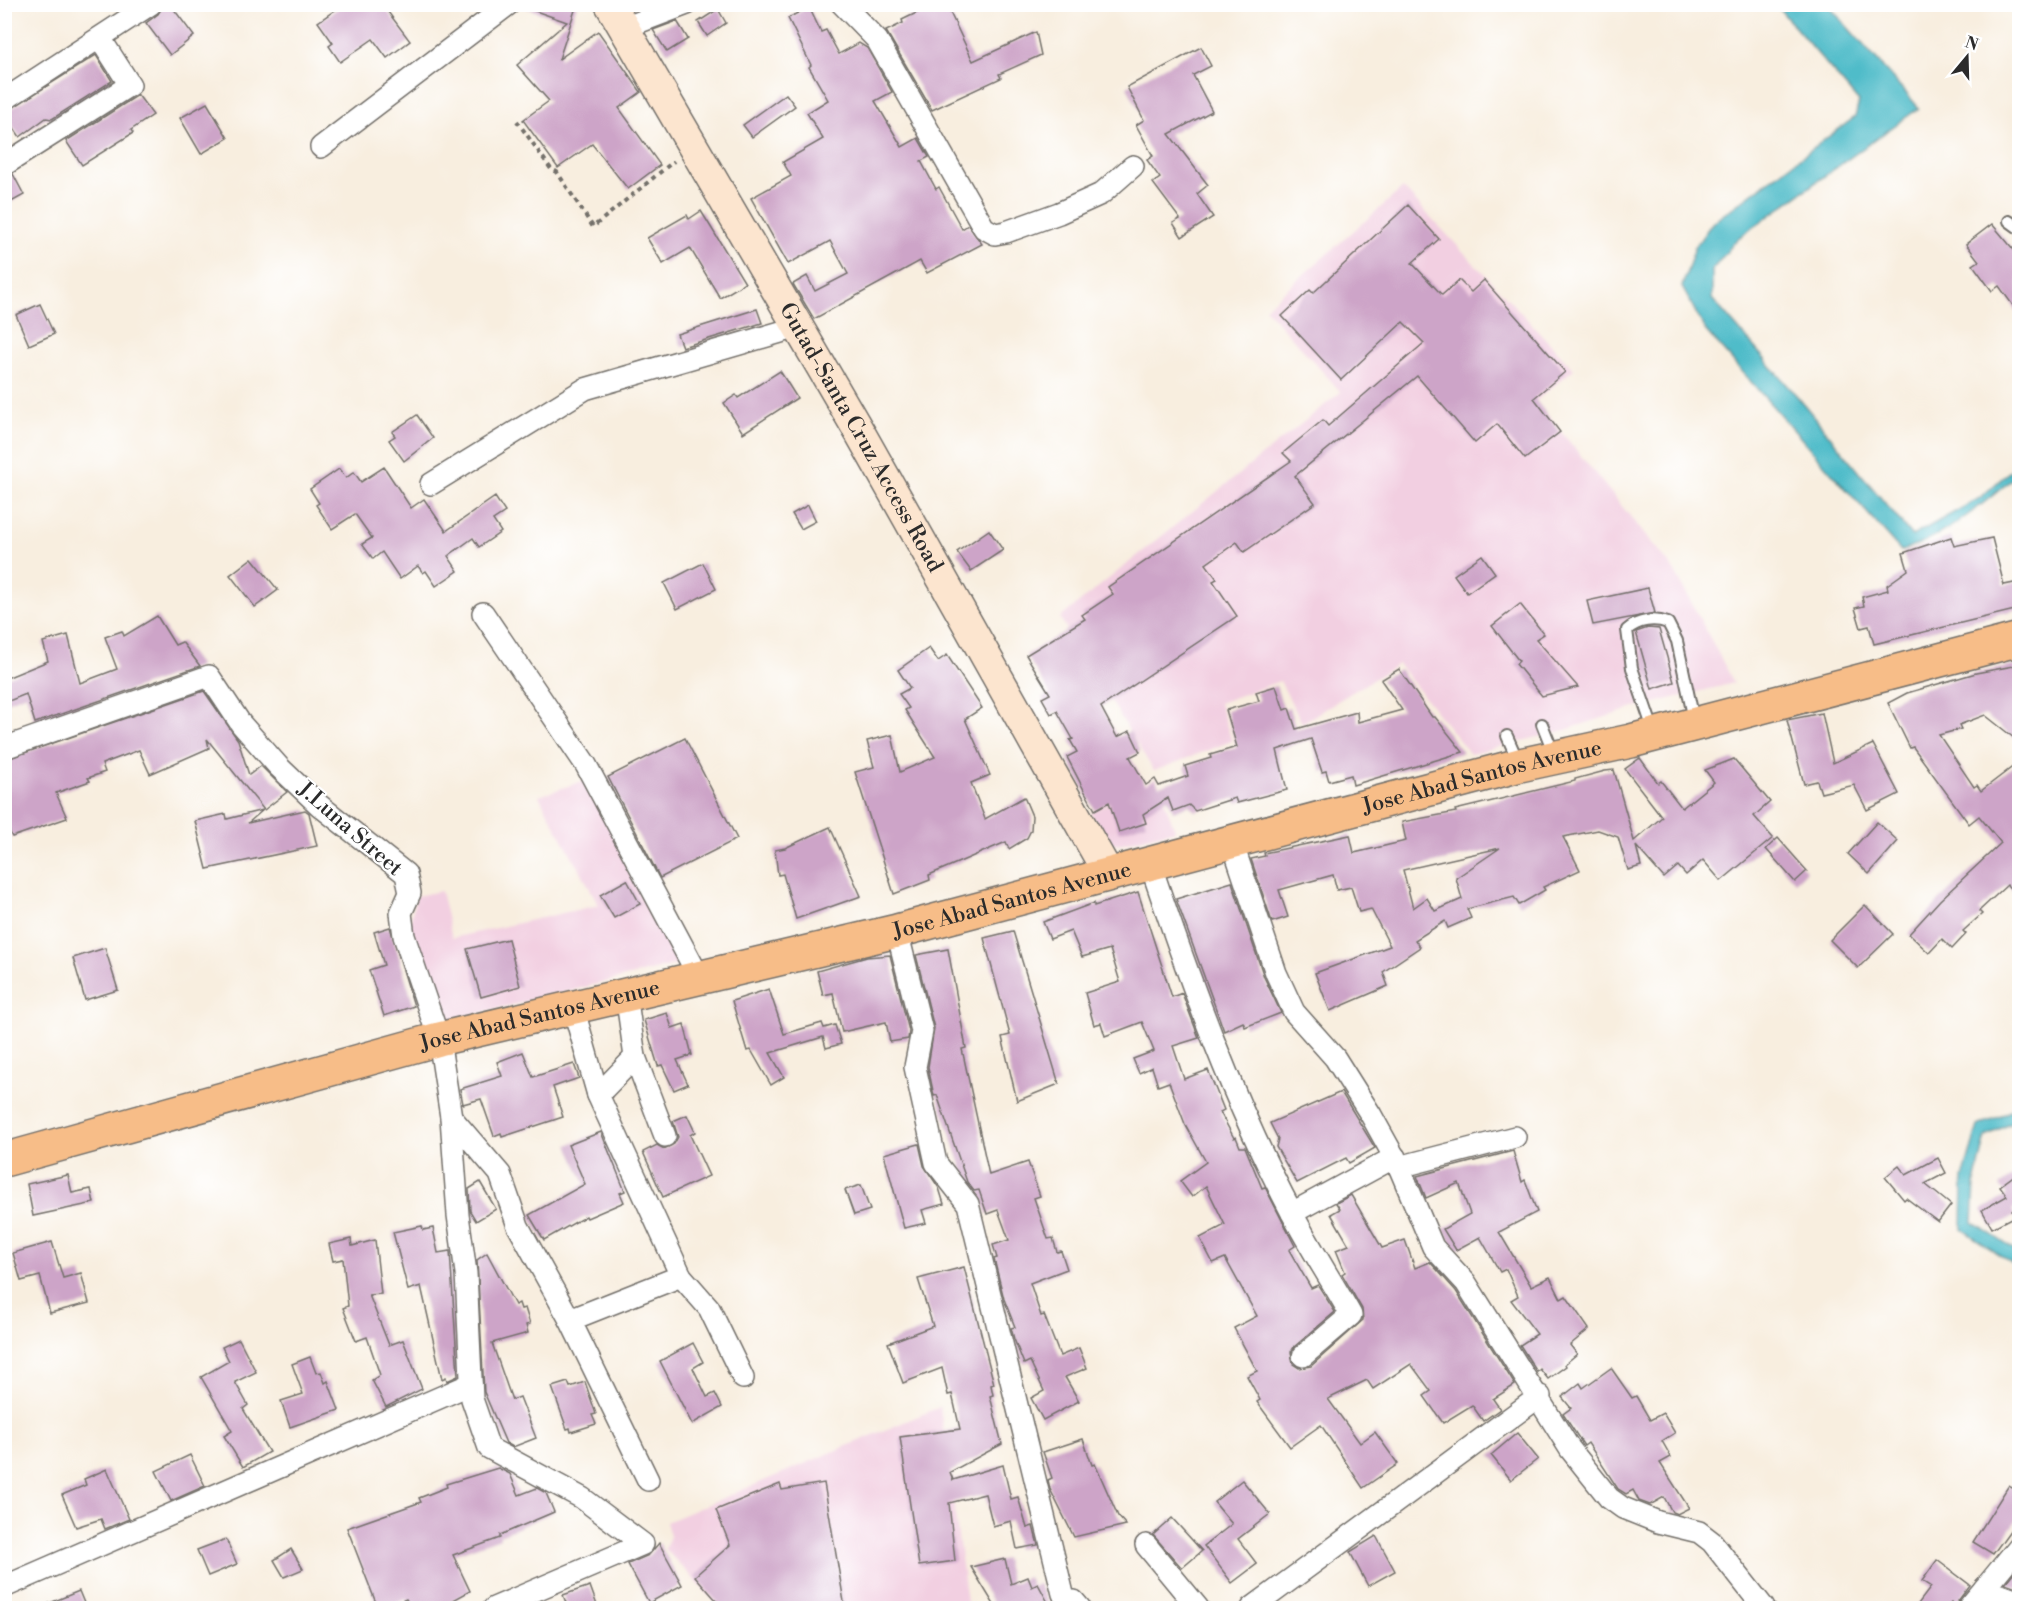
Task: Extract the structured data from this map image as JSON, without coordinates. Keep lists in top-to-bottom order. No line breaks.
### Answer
{"streets":{"main road":["Gutad-Santa Cruz Access Road","Jose Abad Santos Avenue"],"street":["J.Luna Street"]},"crossings":[["Gutad-Santa Cruz Access Road","Jose Abad Santos Avenue"],["Jose Abad Santos Avenue","J.Luna Street"]],"north":"top"}
